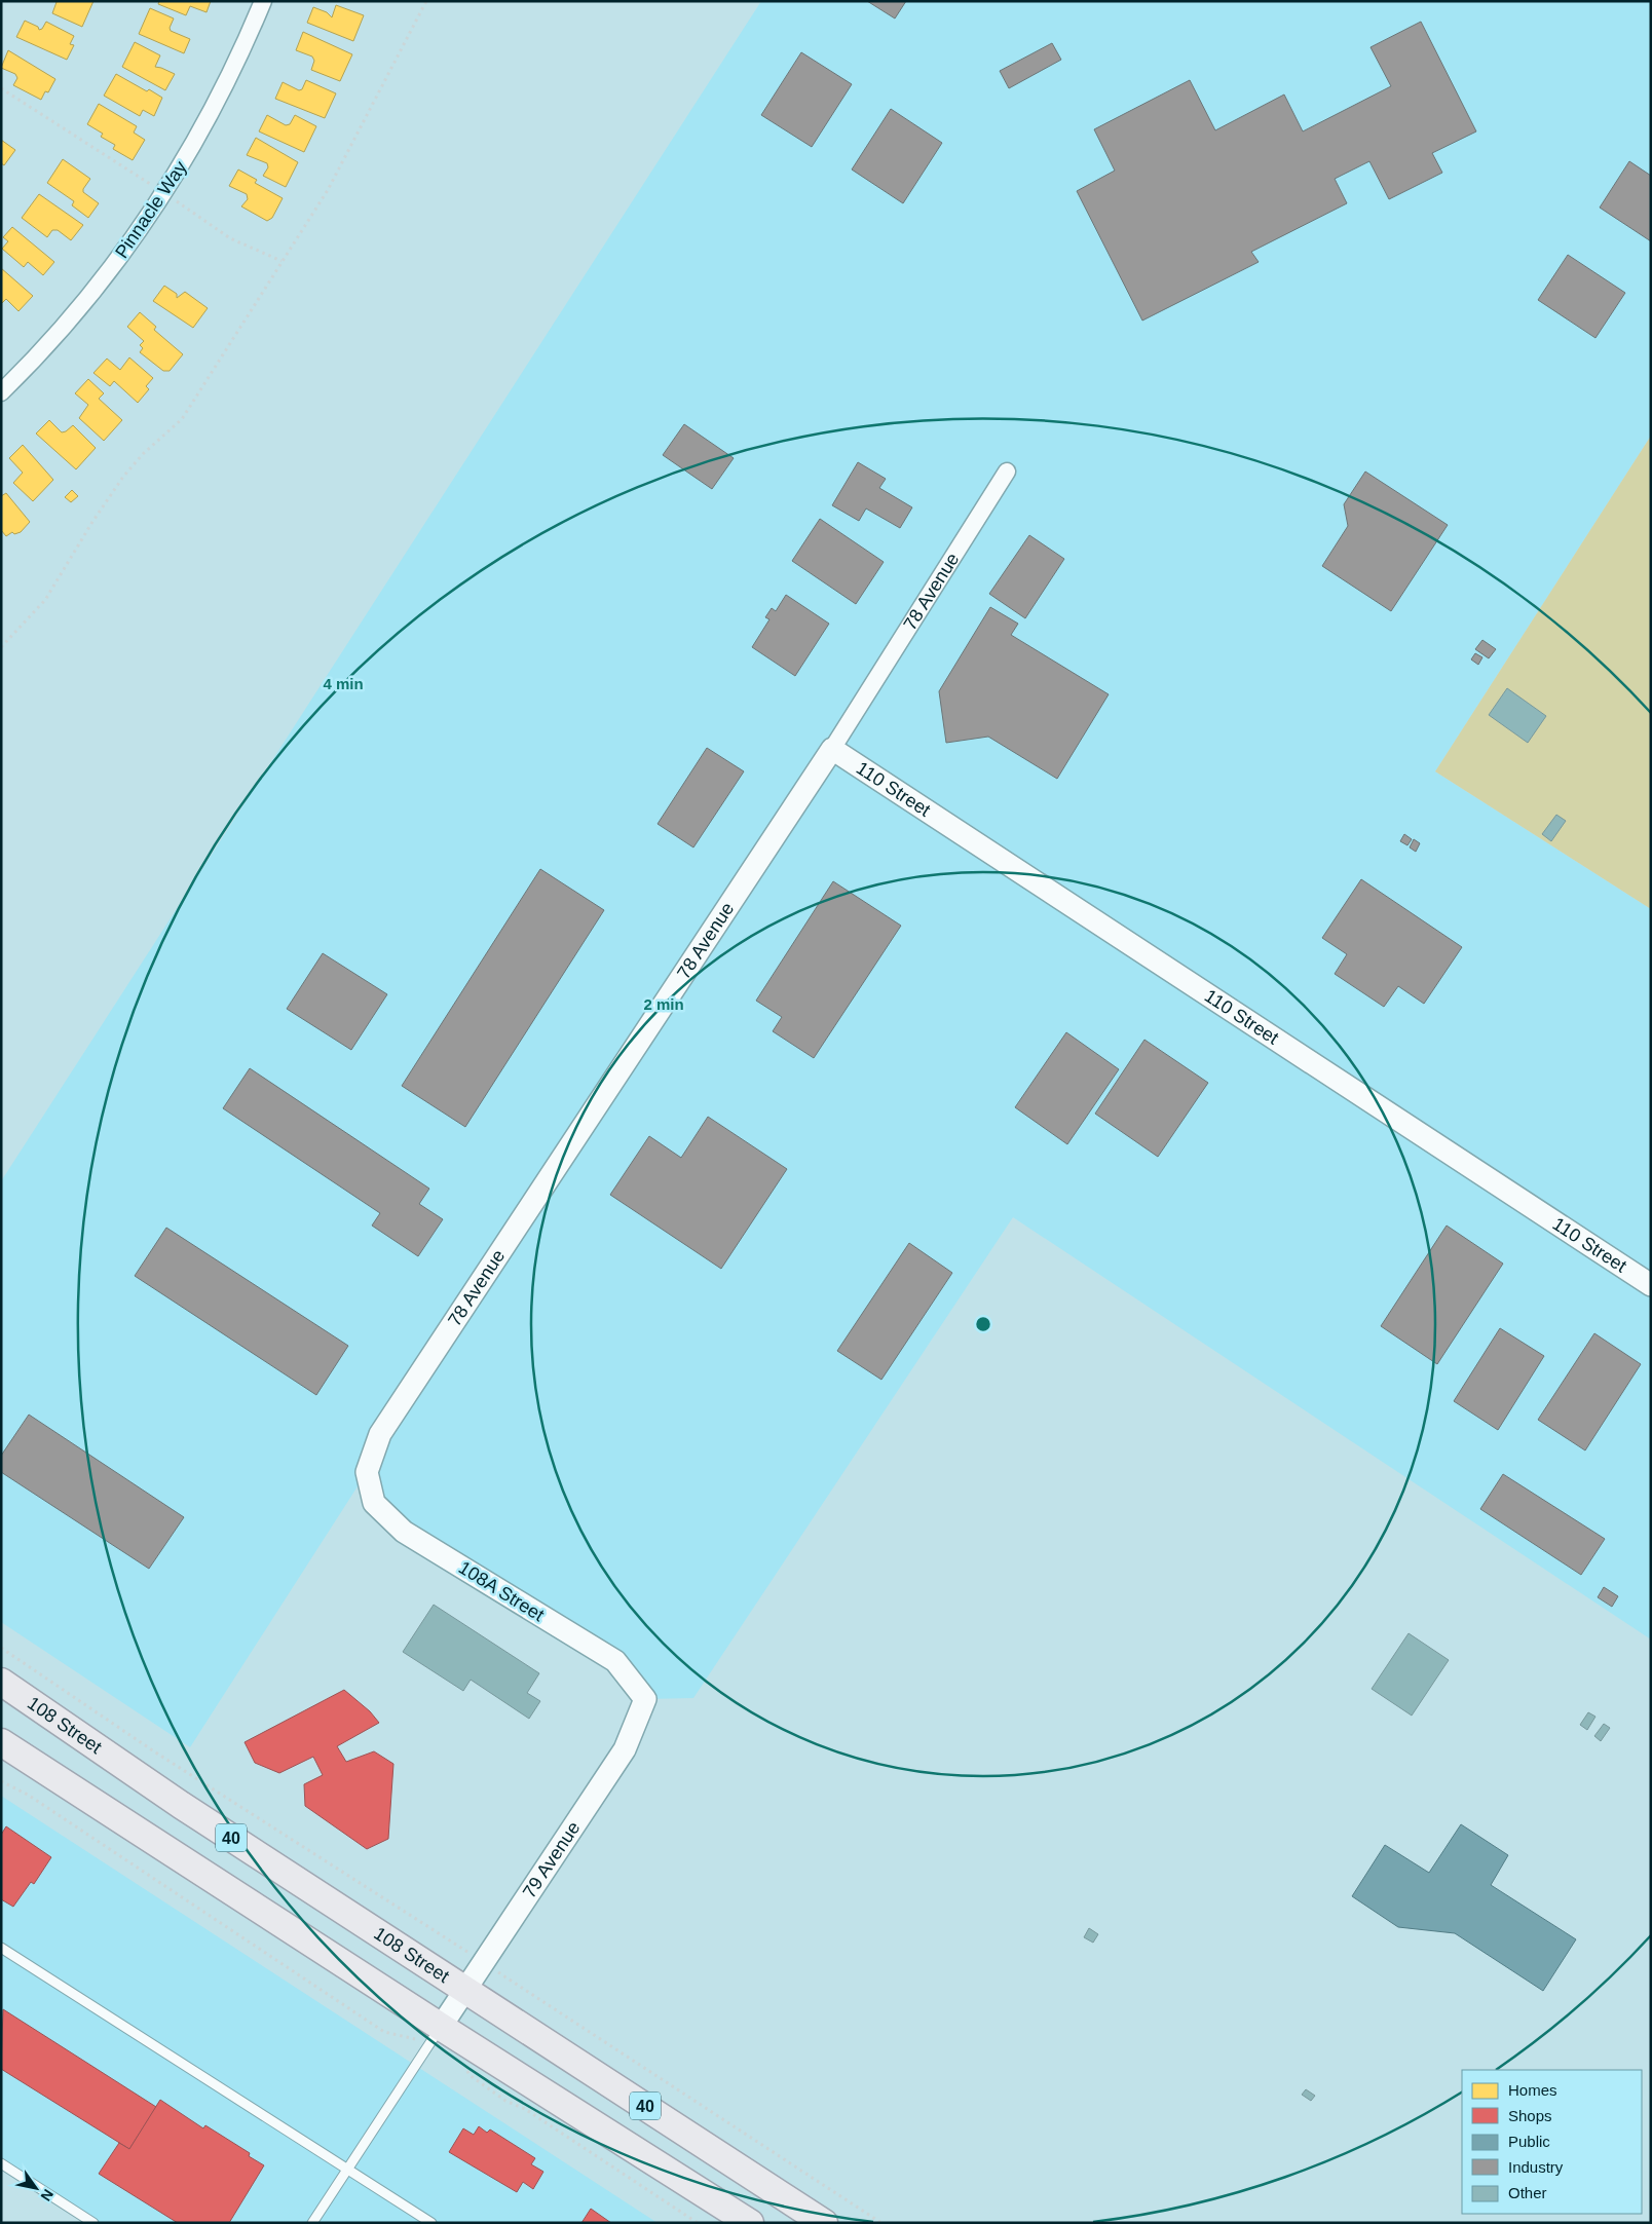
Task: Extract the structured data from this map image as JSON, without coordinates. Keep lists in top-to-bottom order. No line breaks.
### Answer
{"streets":{"main road":["108 Street","40"],"street":["Pinnacle Way","78 Avenue","110 Street","108A Street","79 Avenue"]},"crossings":[["78 Avenue","110 Street"],["78 Avenue","108A Street"],["108A Street","79 Avenue"],["108 Street","79 Avenue"],["40","79 Avenue"]],"legend":["Homes","Shops","Public","Industry","Other"],"north":"bottom right","rings":["4 min","2 min"]}
